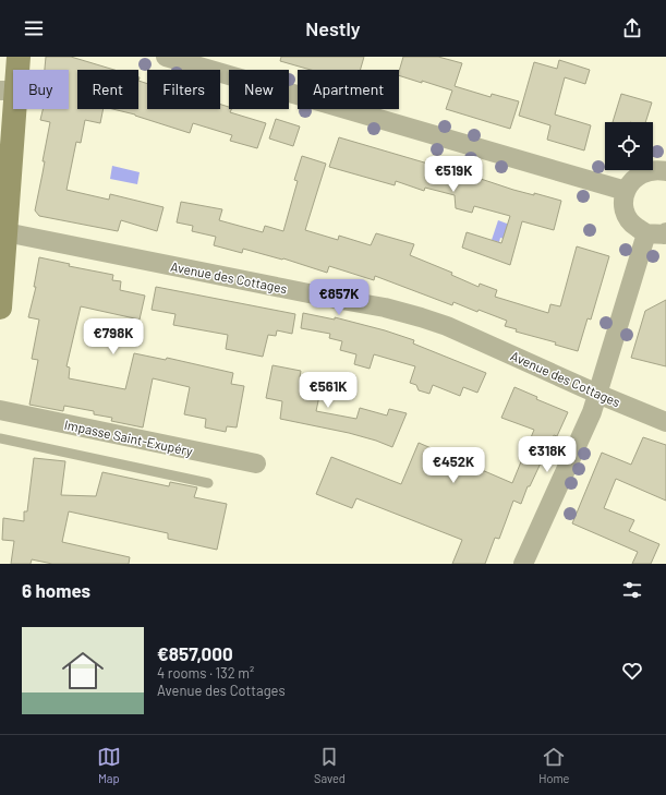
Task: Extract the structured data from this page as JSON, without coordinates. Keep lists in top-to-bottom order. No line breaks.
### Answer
{"streets":{"street":["Avenue des Cottages","Impasse Saint-Exupéry"]},"page":{"header":"Nestly","chip":["Buy","Rent","Filters","New","Apartment"],"price":["€519K","€857K","€798K","€561K","€318K","€452K"],"heading":"6 homes","list":[{"name":"€857,000","note":"4 rooms · 132 m² · Avenue des Cottages"}],"tabs":["Map","Saved","Home"]}}
